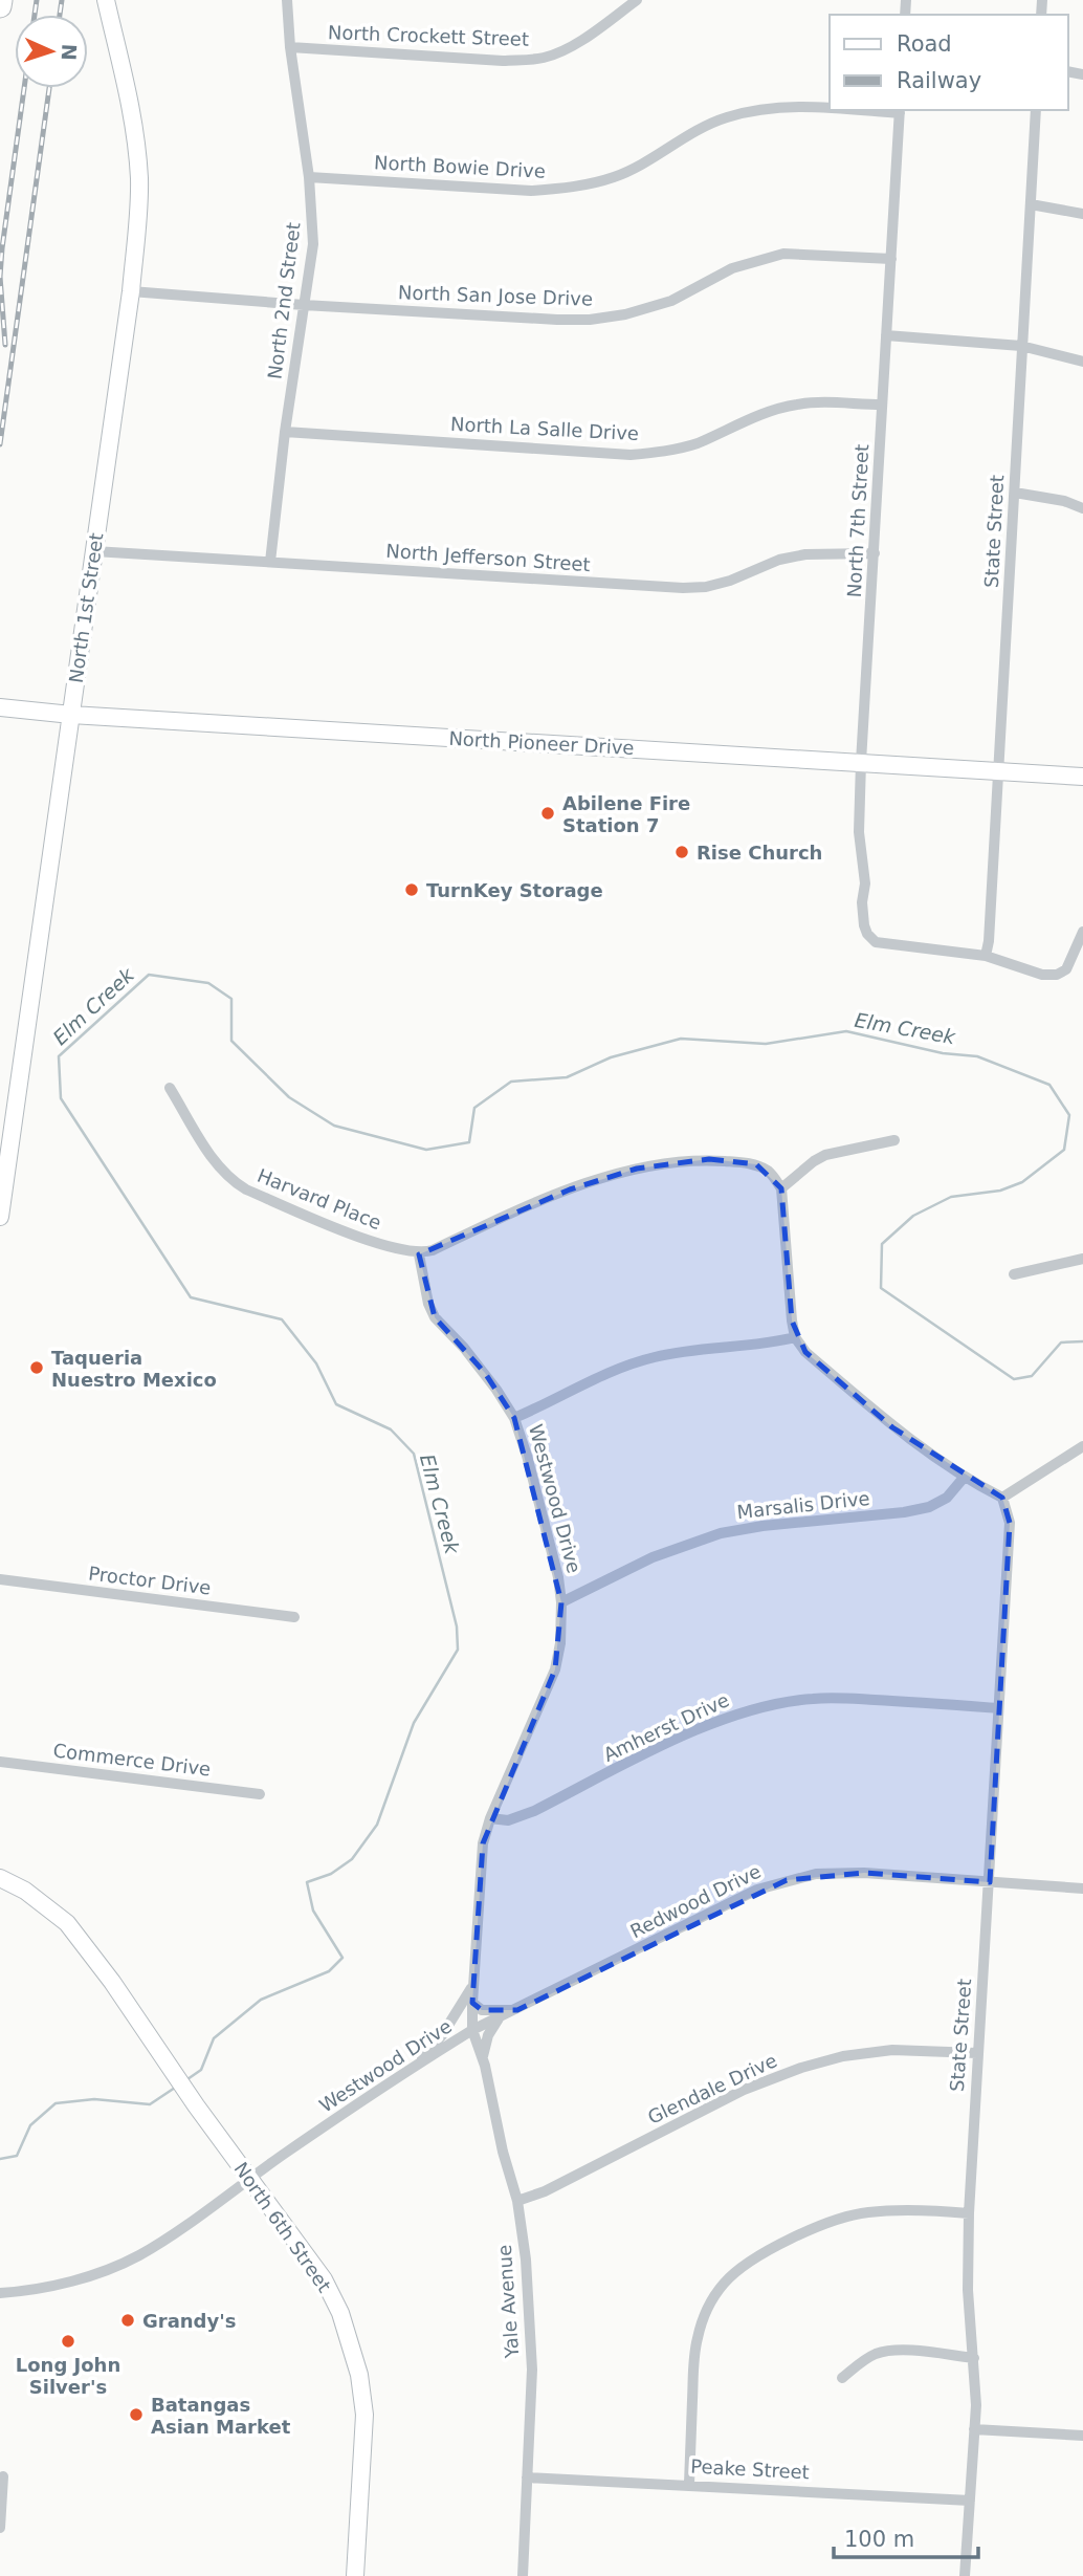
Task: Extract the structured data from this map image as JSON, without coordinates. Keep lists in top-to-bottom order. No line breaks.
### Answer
{"streets":{"main road":["North 1st Street","North Pioneer Drive","North 6th Street"],"street":["North Crockett Street","North Bowie Drive","North San Jose Drive","North 2nd Street","North La Salle Drive","North 7th Street","State Street","North Jefferson Street","Harvard Place","Westwood Drive","Marsalis Drive","Proctor Drive","Amherst Drive","Commerce Drive","Redwood Drive","Glendale Drive","Yale Avenue","Peake Street"]},"crossings":[["North Crockett Street","North 2nd Street"],["North Bowie Drive","North 2nd Street"],["North Bowie Drive","North 7th Street"],["North San Jose Drive","North 2nd Street"],["North San Jose Drive","North 7th Street"],["North San Jose Drive","North 1st Street"],["North 2nd Street","North La Salle Drive"],["North 2nd Street","North Jefferson Street"],["North La Salle Drive","North 7th Street"],["North 7th Street","State Street"],["North 7th Street","North Jefferson Street"],["North 7th Street","North Pioneer Drive"],["State Street","North Pioneer Drive"],["State Street","Amherst Drive"],["State Street","Redwood Drive"],["State Street","Glendale Drive"],["State Street","Peake Street"],["North Jefferson Street","North 1st Street"],["North 1st Street","North Pioneer Drive"],["Harvard Place","Westwood Drive"],["Westwood Drive","Marsalis Drive"],["Westwood Drive","Amherst Drive"],["Westwood Drive","Redwood Drive"],["Westwood Drive","North 6th Street"],["Westwood Drive","Yale Avenue"],["Redwood Drive","Yale Avenue"],["Glendale Drive","Yale Avenue"],["Yale Avenue","Peake Street"]],"water":["Elm Creek"],"places":["Abilene Fire Station 7","Rise Church","TurnKey Storage","Taqueria Nuestro Mexico","Grandy's","Long John Silver's","Batangas Asian Market"],"legend":["Road","Railway"],"scale_bar":"100 m","north":"right"}
